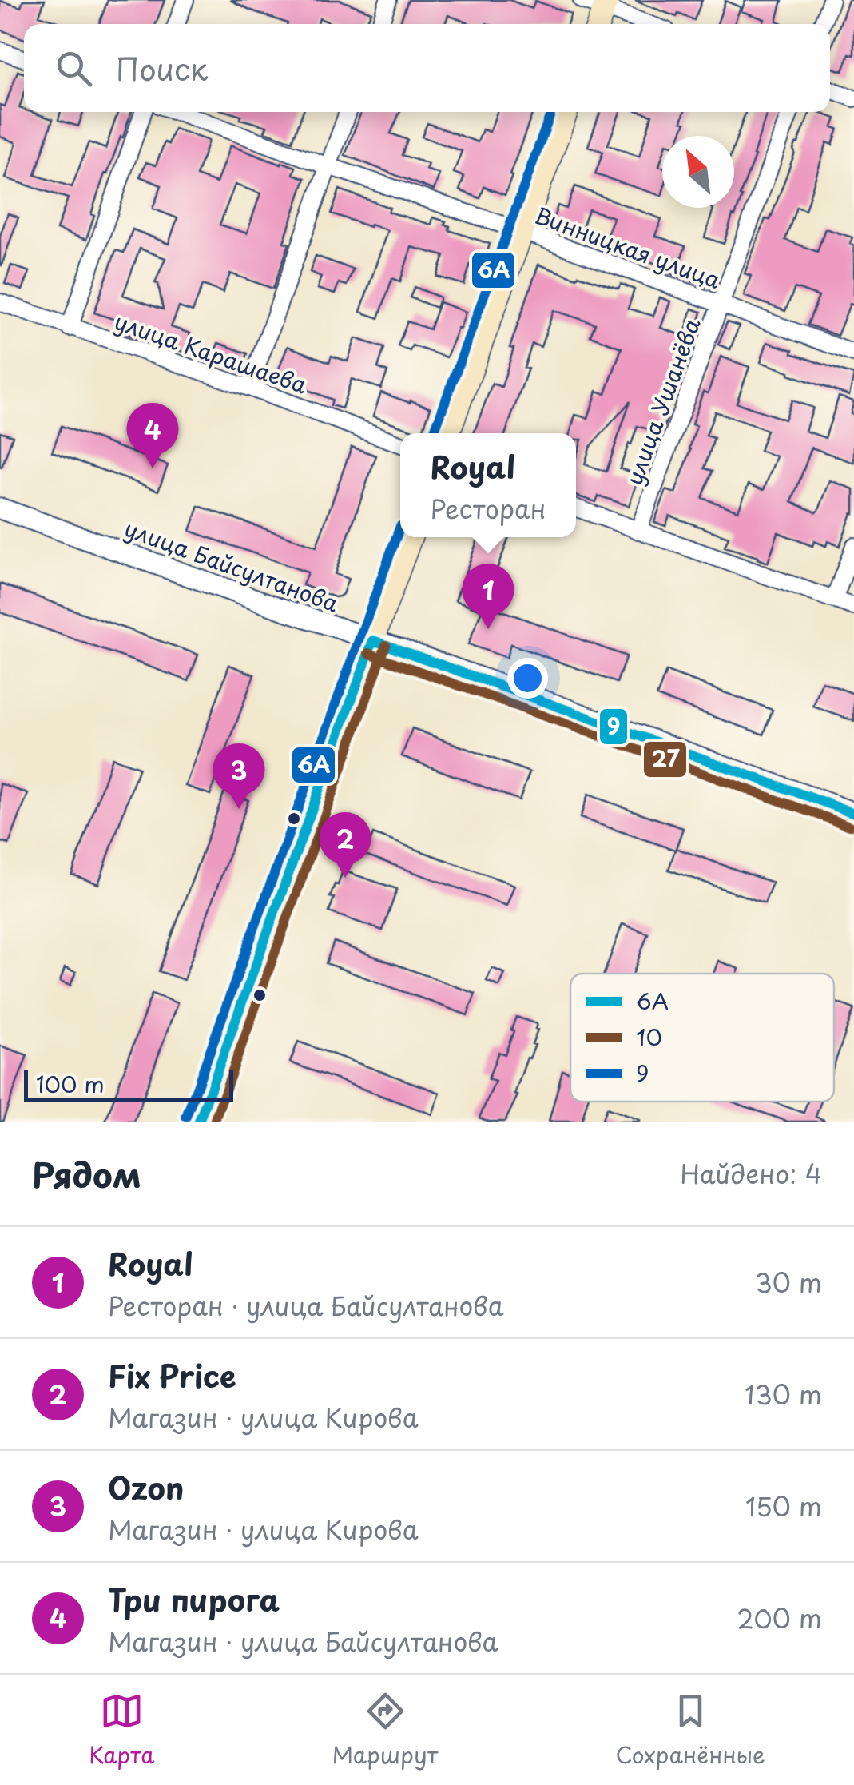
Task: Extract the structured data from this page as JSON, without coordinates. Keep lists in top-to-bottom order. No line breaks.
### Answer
{"streets":{"street":["Винницкая улица","улица Карашаева","улица Ушанёва","улица Байсултанова"]},"crossings":[["Винницкая улица","улица Ушанёва"]],"lines":["transit line 6А","transit line 9","transit line 27"],"legend":["6А","10","9"],"scale_bar":"100 m","north":"top left","page":{"search":"Поиск","pins":["4","1","3","2"],"popup":["Royal","Ресторан"],"scale":"100 m","heading":["Рядом","Найдено: 4"],"list":[{"mark":"1","name":"Royal","note":"Ресторан · улица Байсултанова","value":"30 m"},{"mark":"2","name":"Fix Price","note":"Магазин · улица Кирова","value":"130 m"},{"mark":"3","name":"Ozon","note":"Магазин · улица Кирова","value":"150 m"},{"mark":"4","name":"Три пирога","note":"Магазин · улица Байсултанова","value":"200 m"}],"nav":["Карта","Маршрут","Сохранённые"]}}
